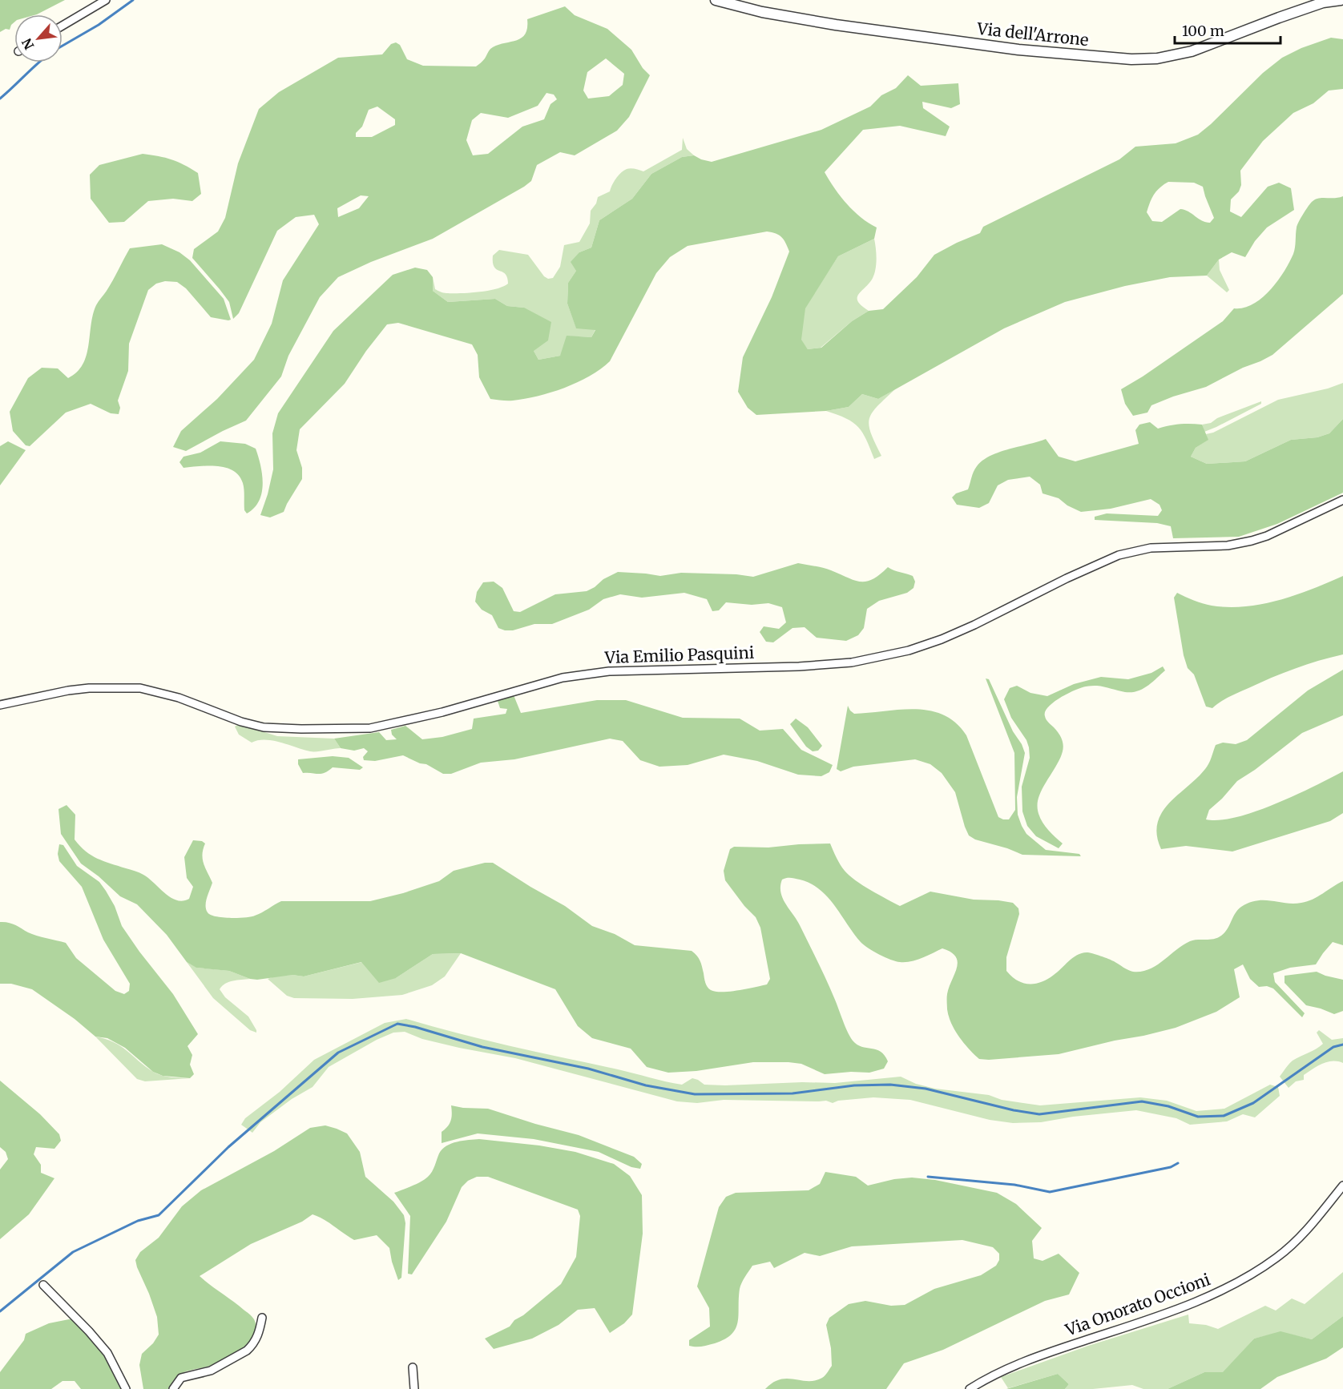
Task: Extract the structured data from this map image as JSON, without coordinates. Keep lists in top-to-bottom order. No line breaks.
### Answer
{"streets":{"street":["Via dell'Arrone","Via Emilio Pasquini","Via Onorato Occioni"]},"scale_bar":"100 m","north":"bottom left"}
